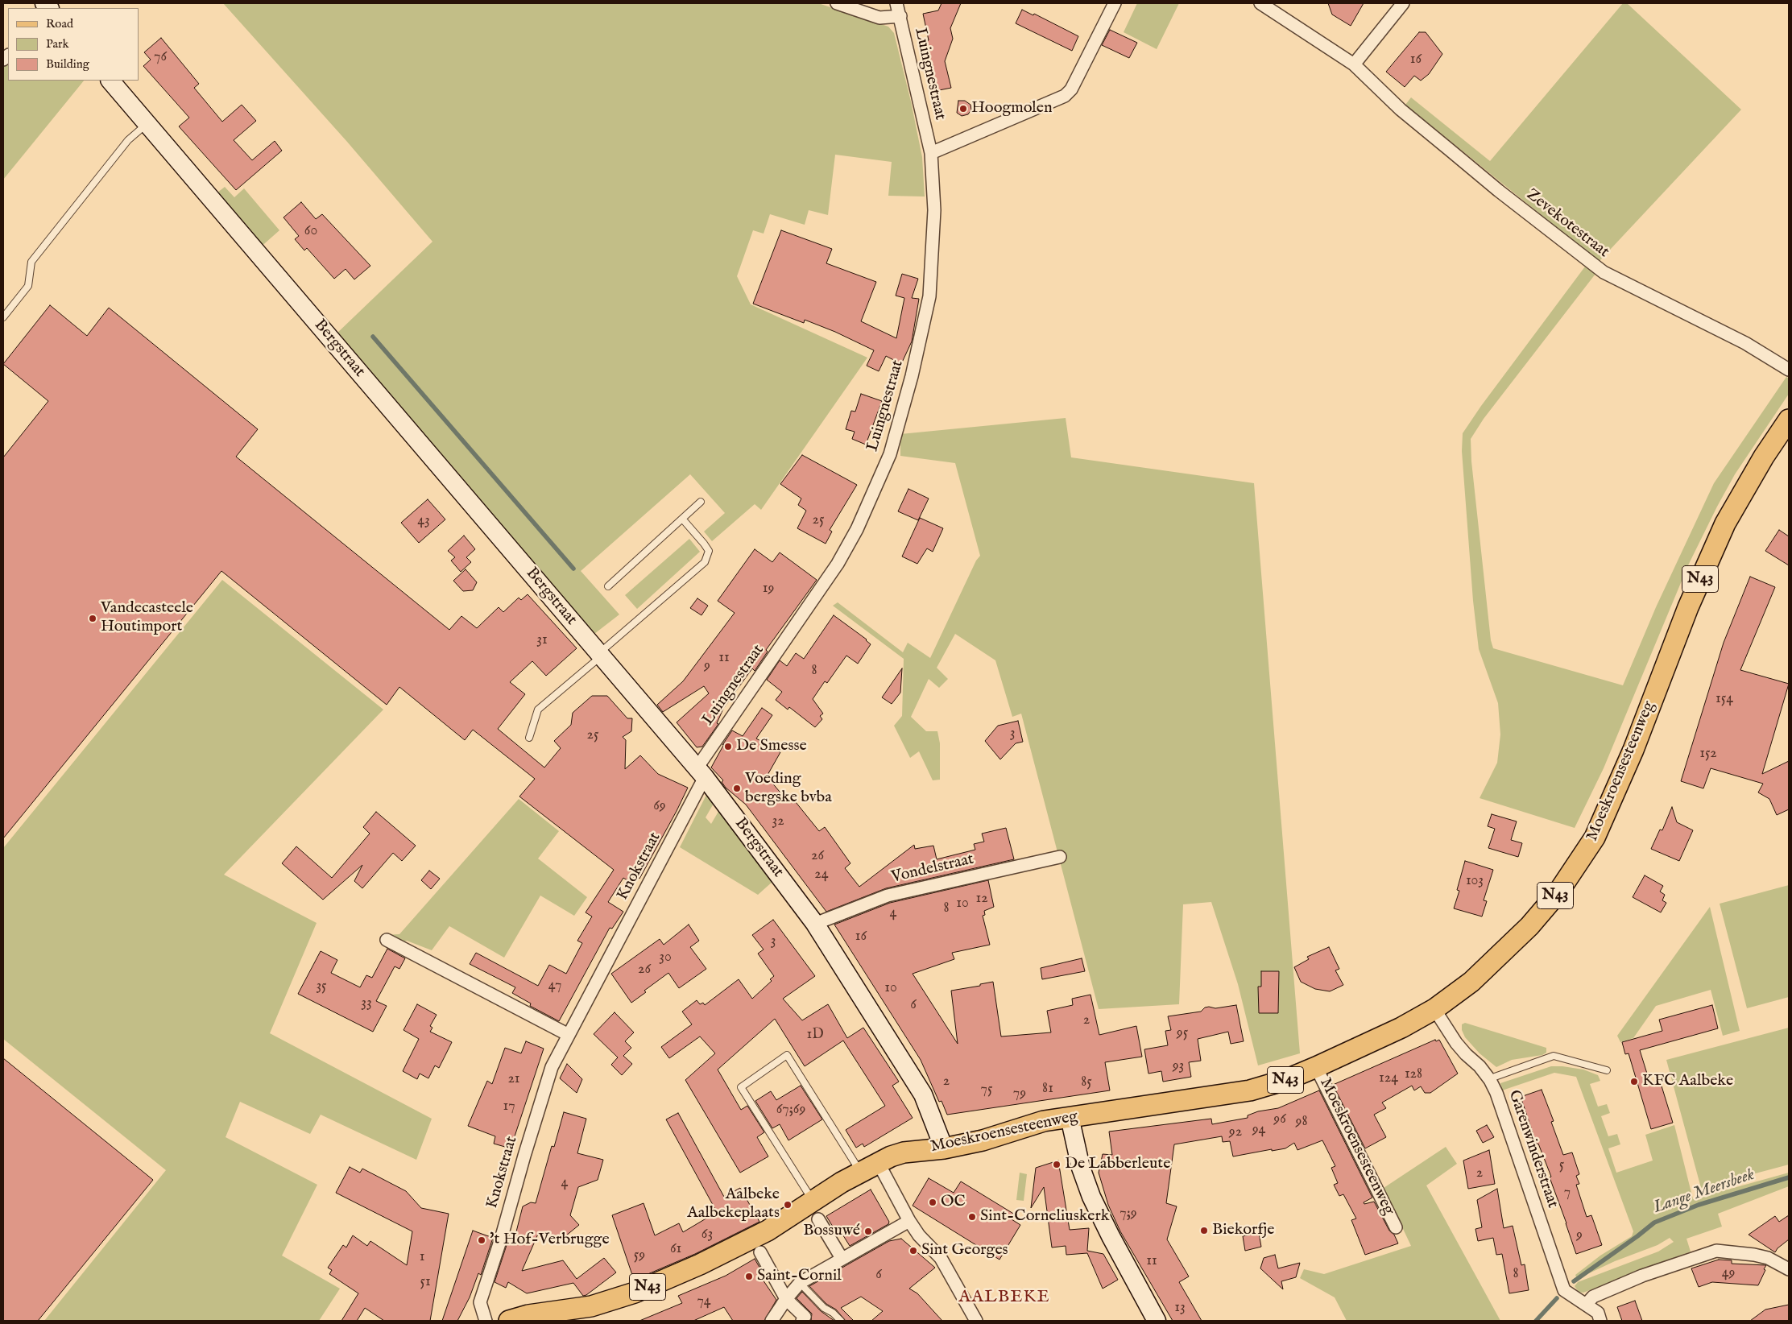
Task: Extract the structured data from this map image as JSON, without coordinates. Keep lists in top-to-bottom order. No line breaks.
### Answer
{"streets":{"main road":["N43","Moeskroensesteenweg"],"street":["Luingnestraat","Zevekotestraat","Bergstraat","Knokstraat","Vondelstraat","Garenwinderstraat"]},"crossings":[["Luingnestraat","Bergstraat"],["Luingnestraat","Knokstraat"],["Bergstraat","Moeskroensesteenweg"],["Bergstraat","Knokstraat"],["Bergstraat","Vondelstraat"],["Moeskroensesteenweg","Garenwinderstraat"]],"districts":["AALBEKE"],"water":["Lange Meersbeek"],"places":["Hoogmolen","Vandecasteele Houtimport","De Smesse","Voeding bergske bvba","KFC Aalbeke","De Labberleute","OC","Aalbeke Aalbekeplaats","Sint-Corneliuskerk","Biekorfje","Bossuwé","'t Hof-Verbrugge","Sint Georges","Saint-Cornil"],"house_numbers":["76","16","60","25","43","19","31","11","9","8","154","3","25","152","69","32","26","24","103","12","10","8","4","16","3","30","26","47","35","10","33","6","2","95","1D","93","128","124","21","2","85","81","75","79","17","67;69","96","98","94","92","5","2","4","7","7;9","63","9","61","59","1","11","49","8","6","51","74","13"],"legend":["Road","Park","Building"]}
